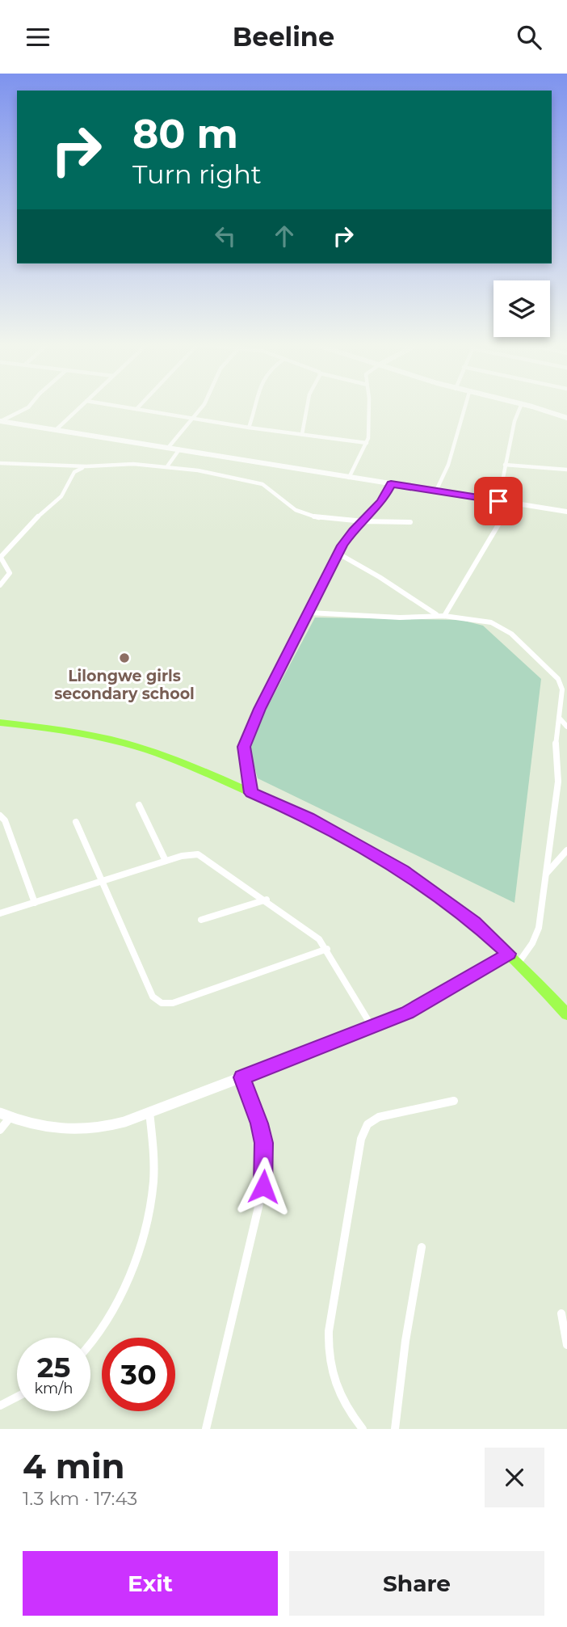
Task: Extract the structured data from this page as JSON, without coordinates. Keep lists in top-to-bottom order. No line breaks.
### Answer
{"places":["Lilongwe girls secondary school"],"page":{"header":"Beeline","turn":["80 m","Turn right"],"speed":"25 km/h","limit":"30","heading":["4 min","1.3 km · 17:43"],"buttons":["Exit","Share"]}}
